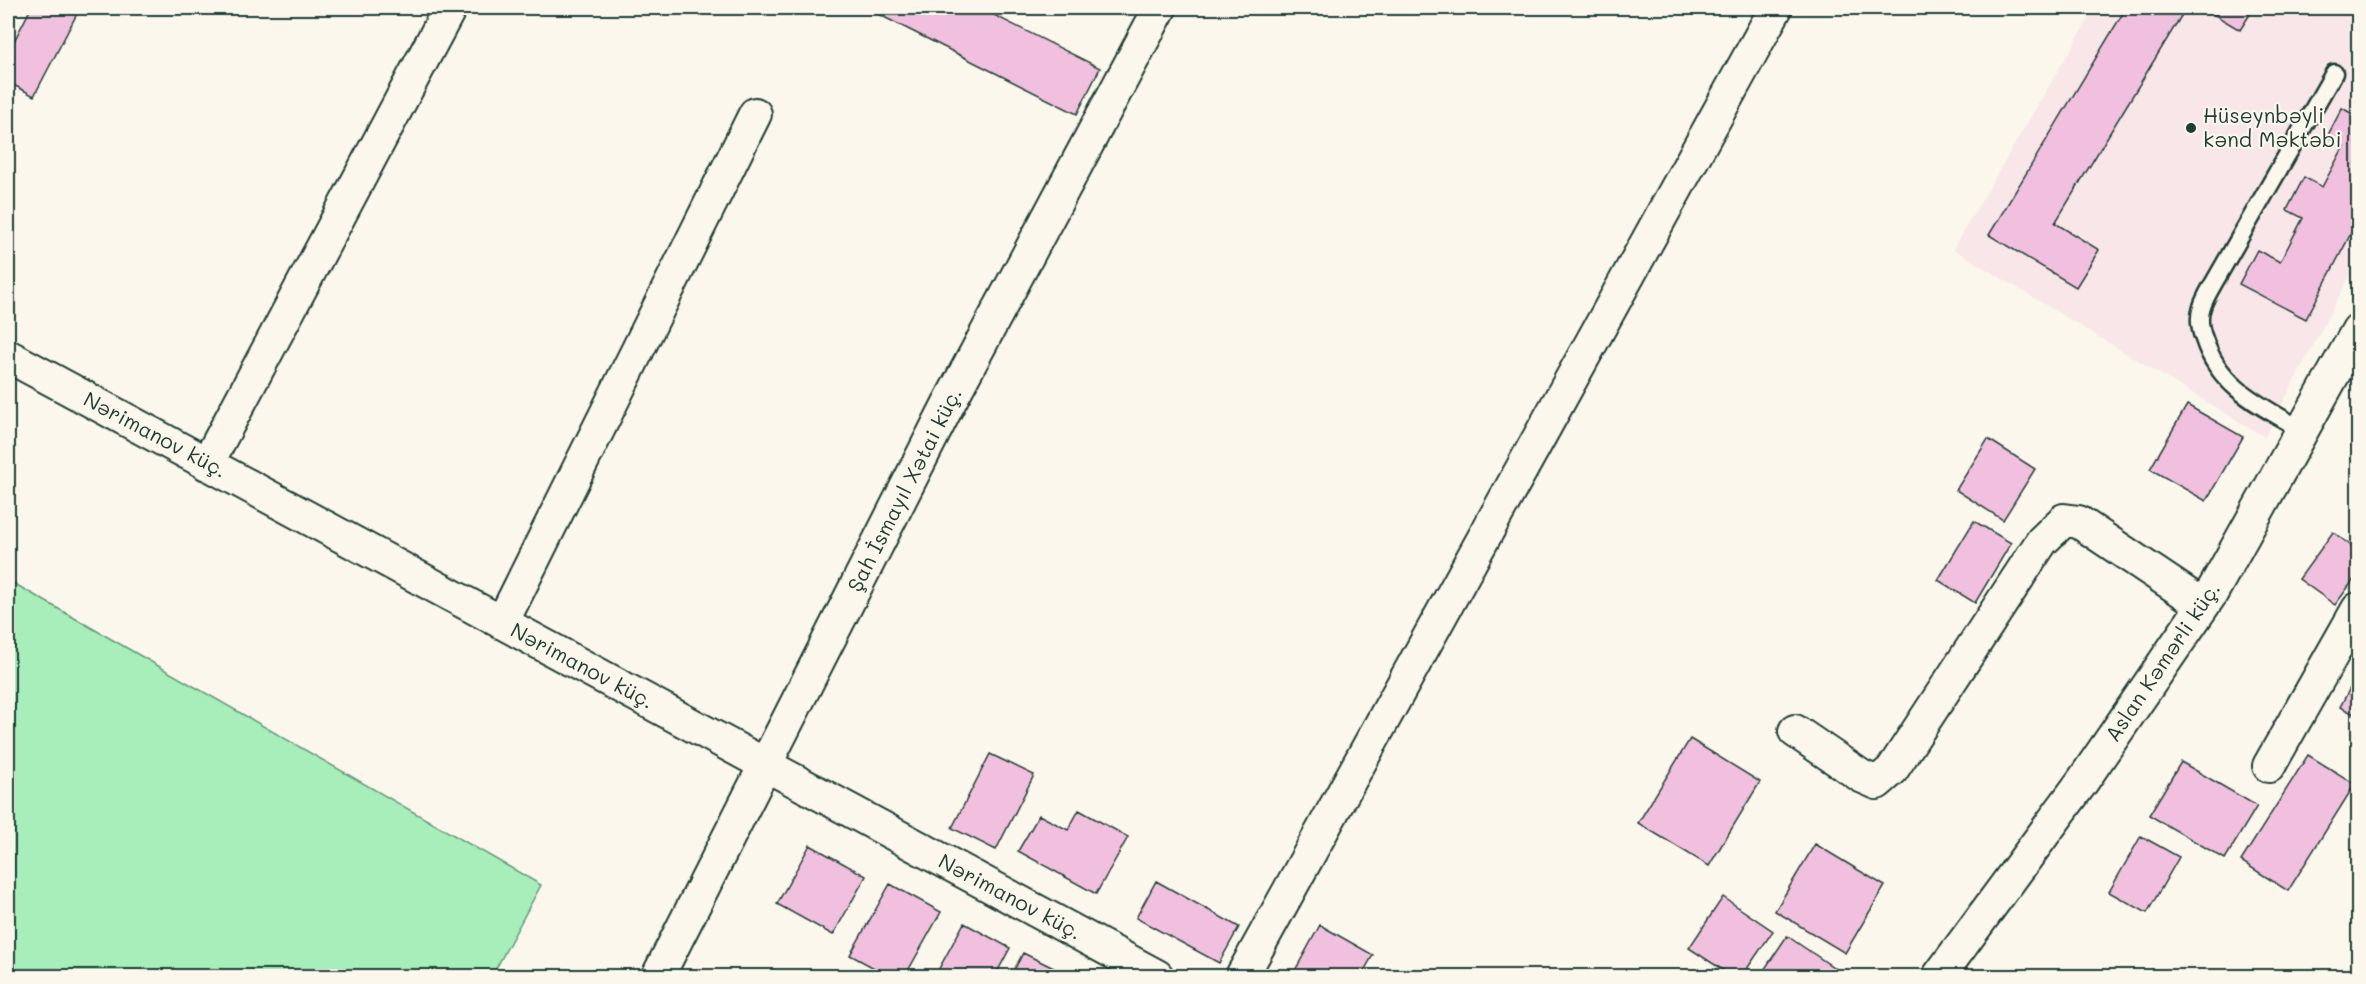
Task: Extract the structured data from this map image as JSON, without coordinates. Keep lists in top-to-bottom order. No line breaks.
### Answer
{"streets":{"street":["Nərimanov küç.","Şah İsmayıl Xətai küç.","Aslan Kəmərli küç."]},"crossings":[["Nərimanov küç.","Şah İsmayıl Xətai küç."]],"places":["Hüseynbəyli kənd Məktəbi"]}
